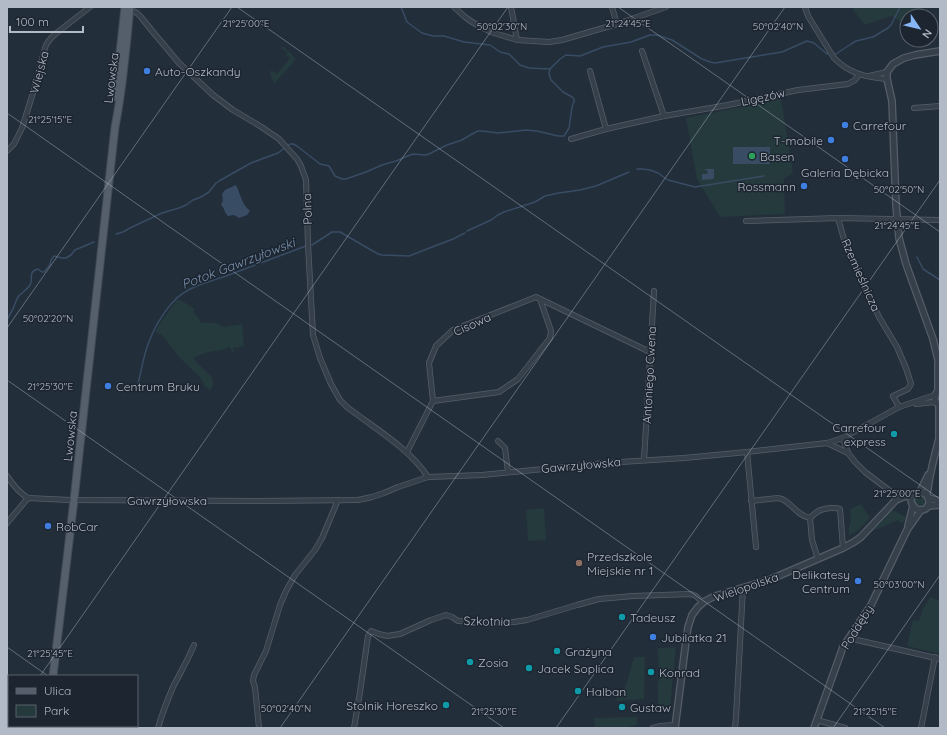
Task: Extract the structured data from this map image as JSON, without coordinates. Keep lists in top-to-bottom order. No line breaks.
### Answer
{"streets":{"main road":["Lwowska"],"street":["Wiejska","Ligęzów","Polna","Rzemieślnicza","Cisowa","Antoniego Cwena","Gawrzyłowska","Wielopolska","Szkotnia","Poddęby"]},"crossings":[["Lwowska","Polna"],["Lwowska","Gawrzyłowska"],["Polna","Gawrzyłowska"],["Rzemieślnicza","Gawrzyłowska"],["Antoniego Cwena","Gawrzyłowska"],["Wielopolska","Szkotnia"]],"water":["Potok Gawrzyłowski"],"places":["Auto-Oszkandy","Carrefour","T-mobile","Basen","Galeria Dębicka","Rossmann","Centrum Bruku","Carrefour express","RobCar","Przedszkole Miejskie nr 1","Delikatesy Centrum","Tadeusz","Jubilatka 21","Grażyna","Zosia","Jacek Soplica","Konrad","Halban","Stolnik Horeszko","Gustaw"],"legend":["Ulica","Park"],"scale_bar":"100 m","north":"bottom right","coordinates":["21°25'00\"E","21°24'45\"E","50°02'30\"N","50°02'40\"N","21°25'15\"E","50°02'50\"N","50°02'20\"N","21°25'30\"E","50°03'00\"N","21°25'45\"E"]}
